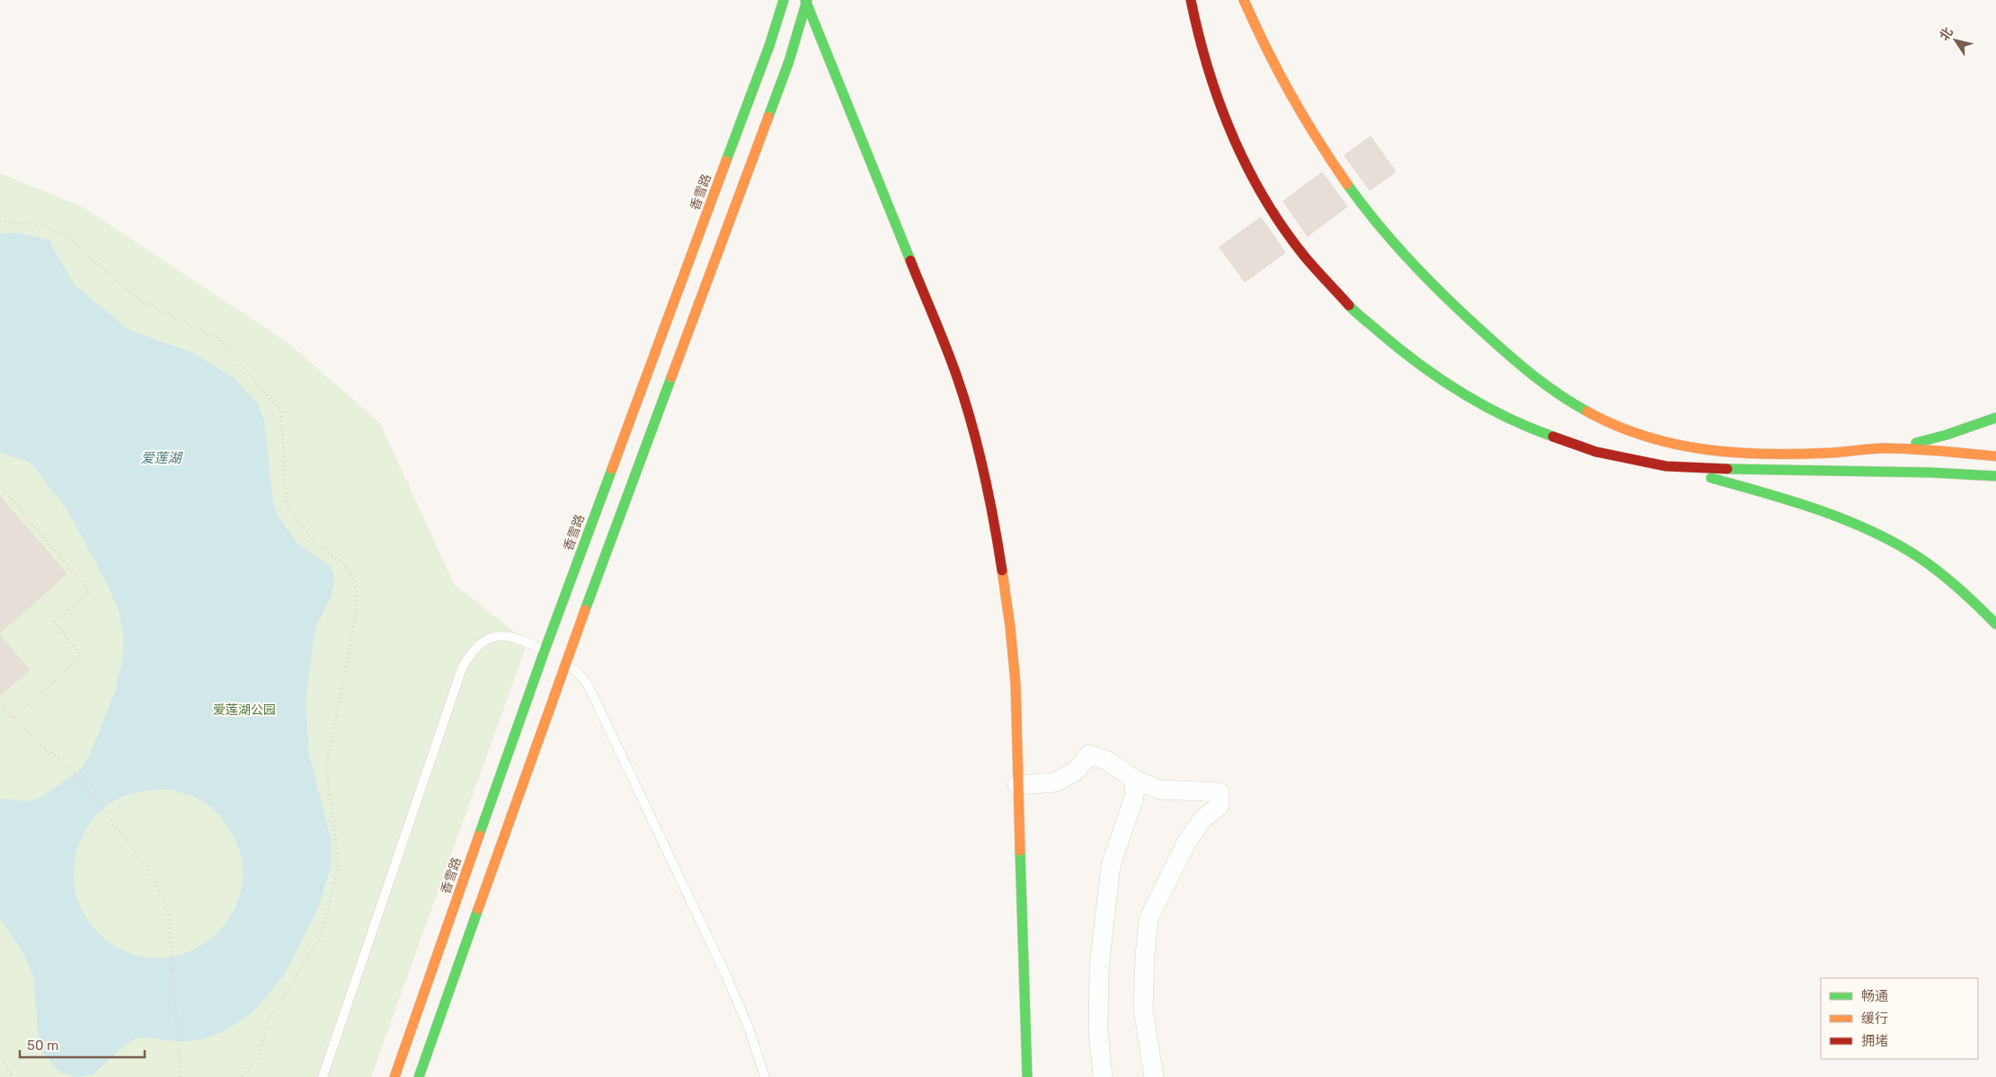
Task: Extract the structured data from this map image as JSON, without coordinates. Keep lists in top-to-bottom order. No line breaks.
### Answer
{"streets":{"main road":["香雪路"]},"water":["爱莲湖"],"parks":["爱莲湖公园"],"legend":["畅通","缓行","拥堵"],"scale_bar":"50 m","north":"top left"}
